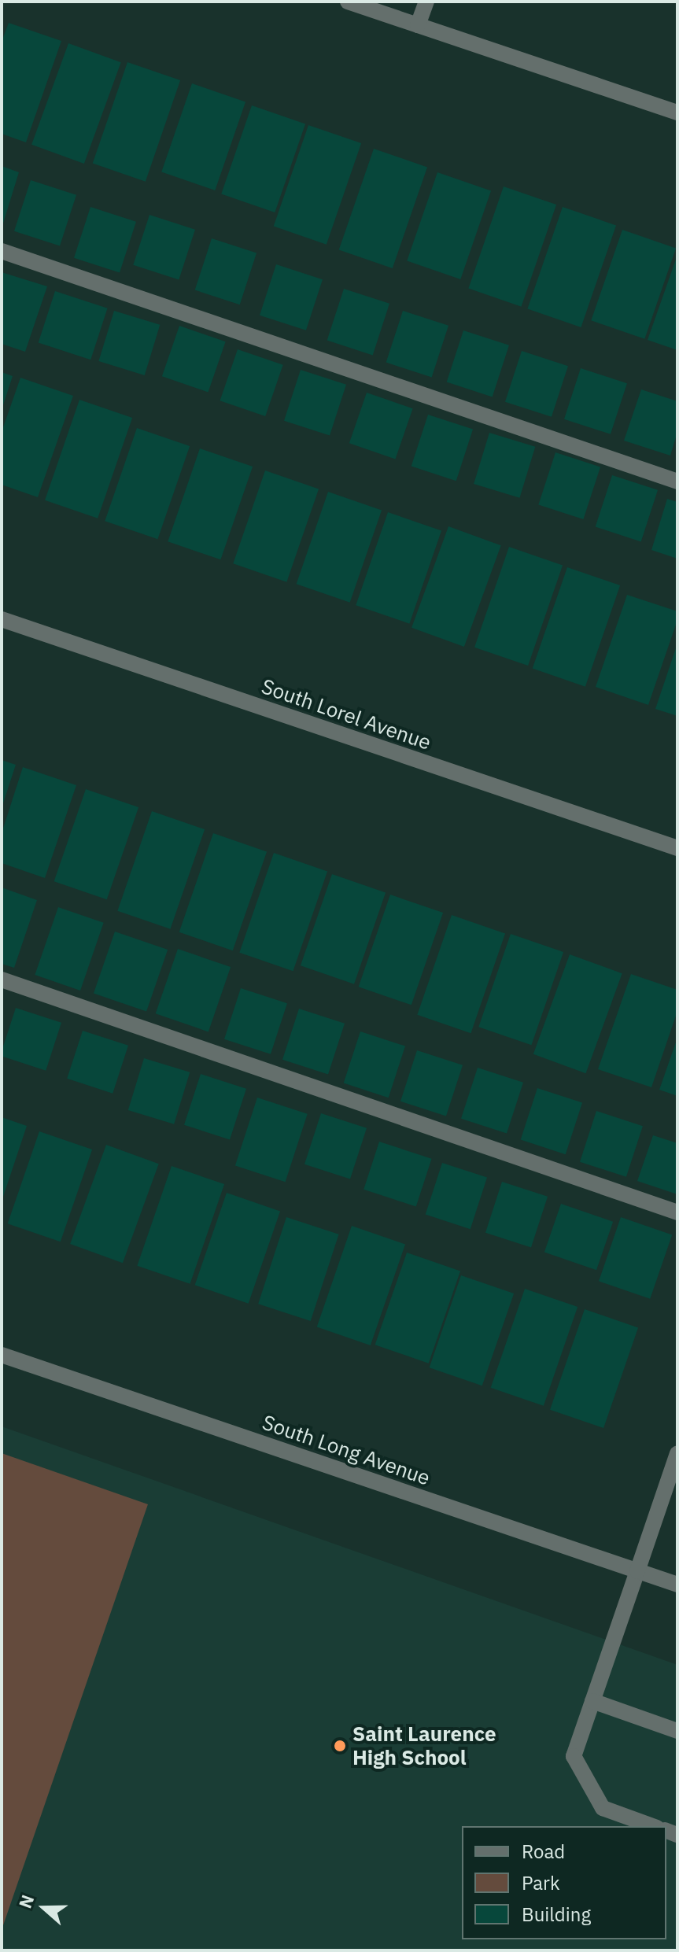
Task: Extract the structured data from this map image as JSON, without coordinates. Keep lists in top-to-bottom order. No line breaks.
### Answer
{"streets":{"street":["South Lorel Avenue","South Long Avenue"]},"places":["Saint Laurence High School"],"legend":["Road","Park","Building"],"north":"left"}
